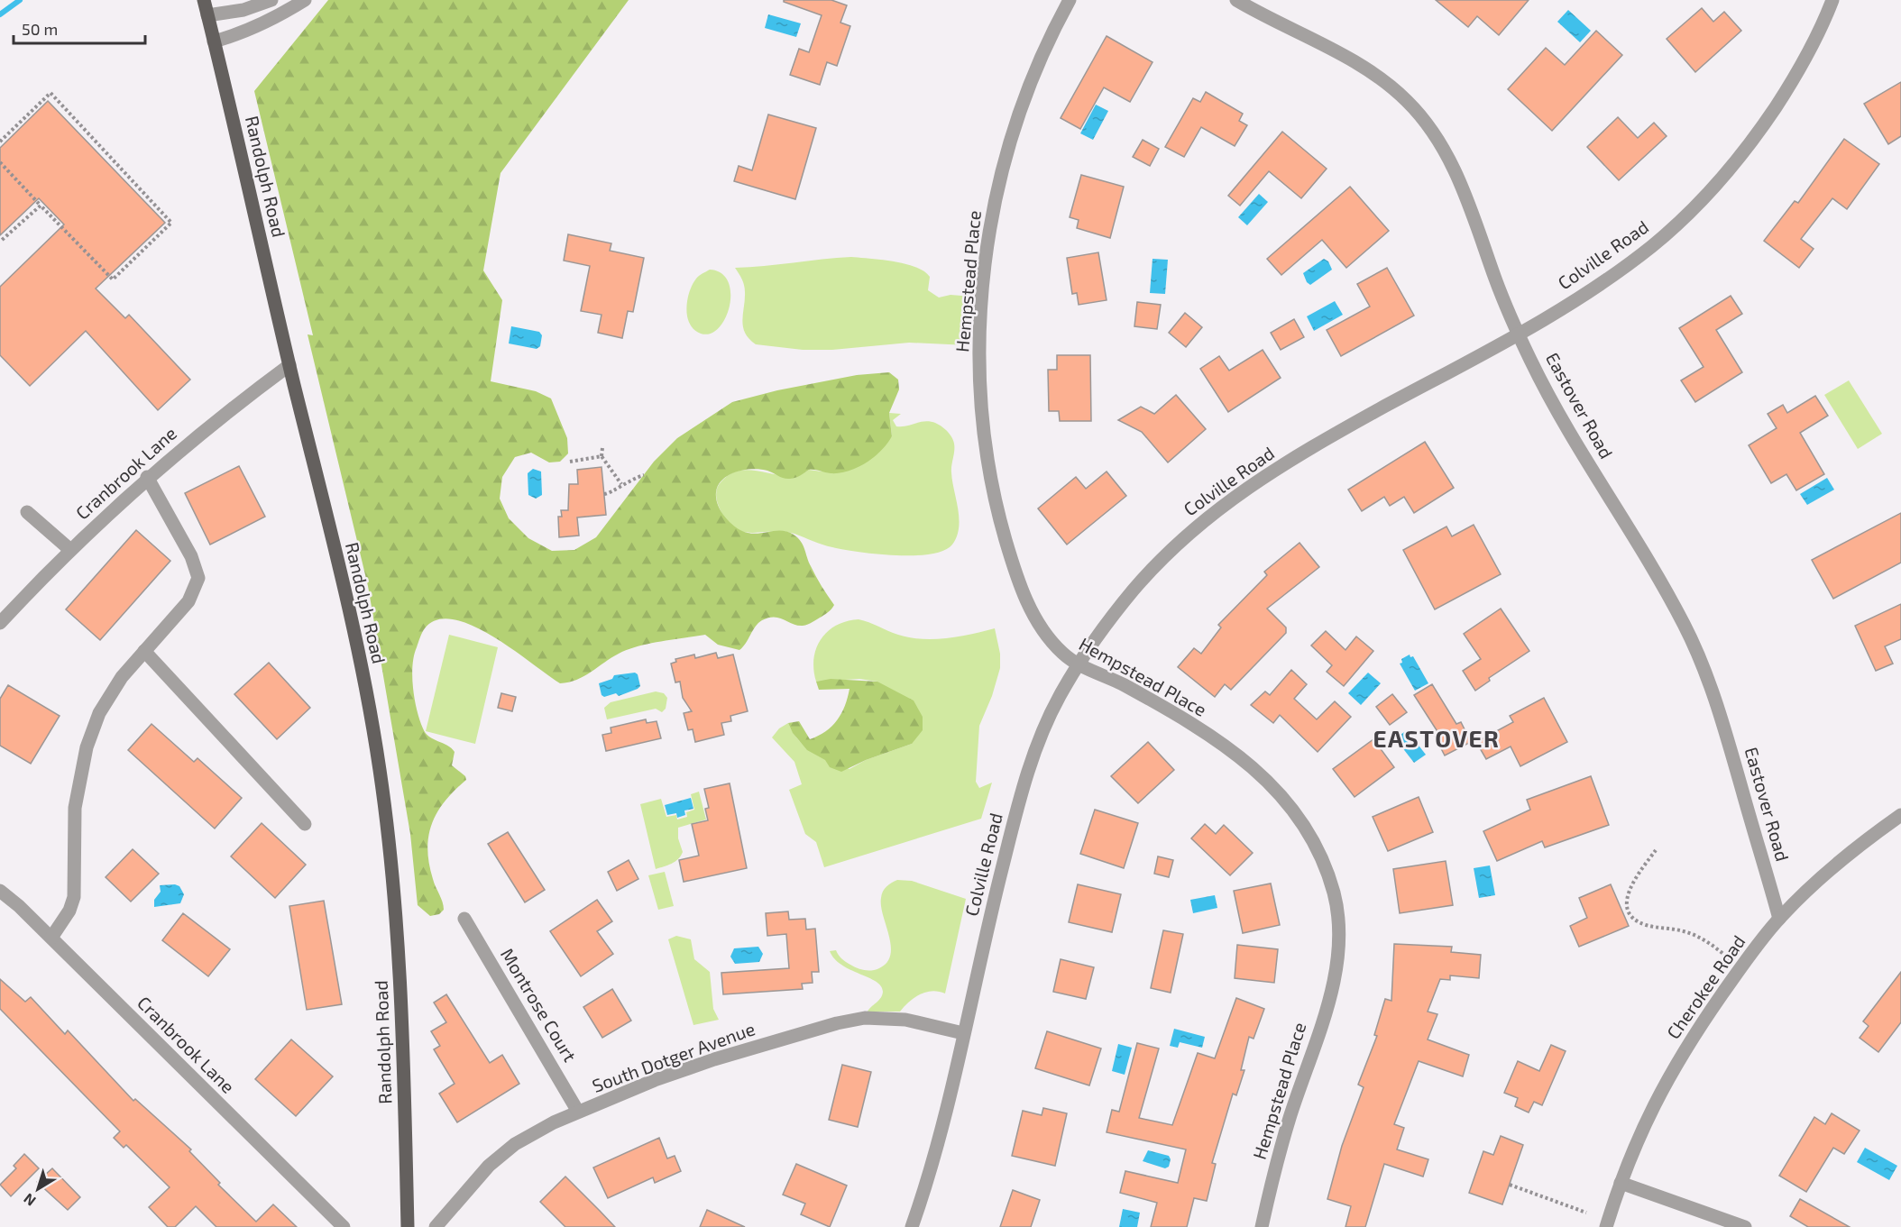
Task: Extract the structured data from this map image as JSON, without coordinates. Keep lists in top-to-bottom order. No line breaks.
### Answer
{"streets":{"main road":["Randolph Road"],"street":["Colville Road","Hempstead Place","Eastover Road","Cranbrook Lane","Cherokee Road","Montrose Court","South Dotger Avenue"]},"crossings":[["Randolph Road","Cranbrook Lane"],["Colville Road","Hempstead Place"],["Colville Road","Eastover Road"],["Colville Road","South Dotger Avenue"],["Eastover Road","Cherokee Road"],["Montrose Court","South Dotger Avenue"]],"districts":["EASTOVER"],"scale_bar":"50 m","north":"bottom left"}
